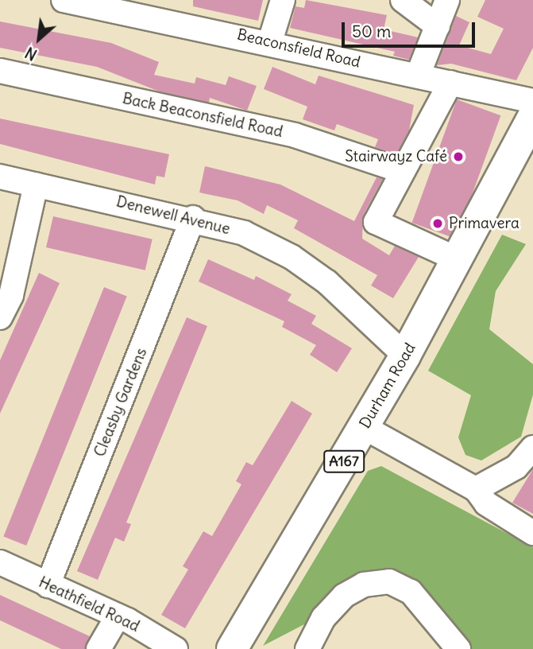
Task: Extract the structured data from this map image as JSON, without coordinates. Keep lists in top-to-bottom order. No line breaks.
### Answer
{"streets":{"main road":["Durham Road","A167"],"street":["Beaconsfield Road","Back Beaconsfield Road","Denewell Avenue","Cleasby Gardens","Heathfield Road"]},"crossings":[["Denewell Avenue","Durham Road"],["Denewell Avenue","Cleasby Gardens"],["Cleasby Gardens","Heathfield Road"]],"places":["Stairwayz Café","Primavera"],"scale_bar":"50 m","north":"bottom left"}
